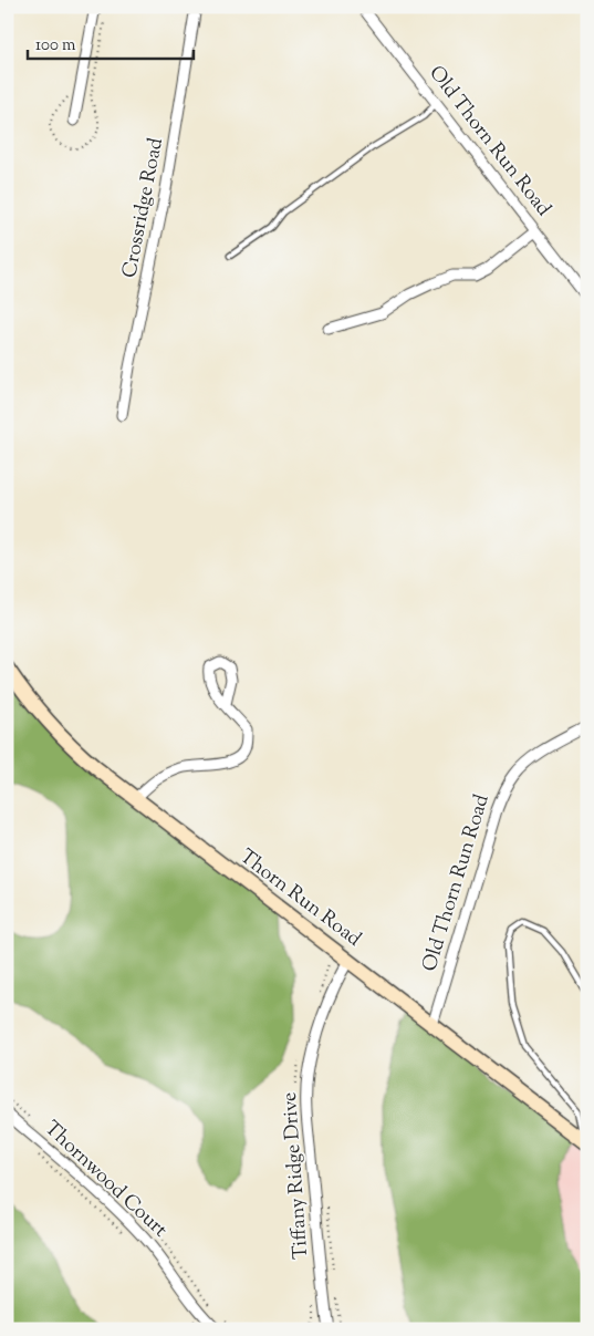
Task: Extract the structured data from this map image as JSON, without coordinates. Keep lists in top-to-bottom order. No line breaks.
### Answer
{"streets":{"street":["Old Thorn Run Road","Crossridge Road","Thorn Run Road","Tiffany Ridge Drive","Thornwood Court"]},"crossings":[["Old Thorn Run Road","Thorn Run Road"],["Thorn Run Road","Tiffany Ridge Drive"]],"scale_bar":"100 m"}
